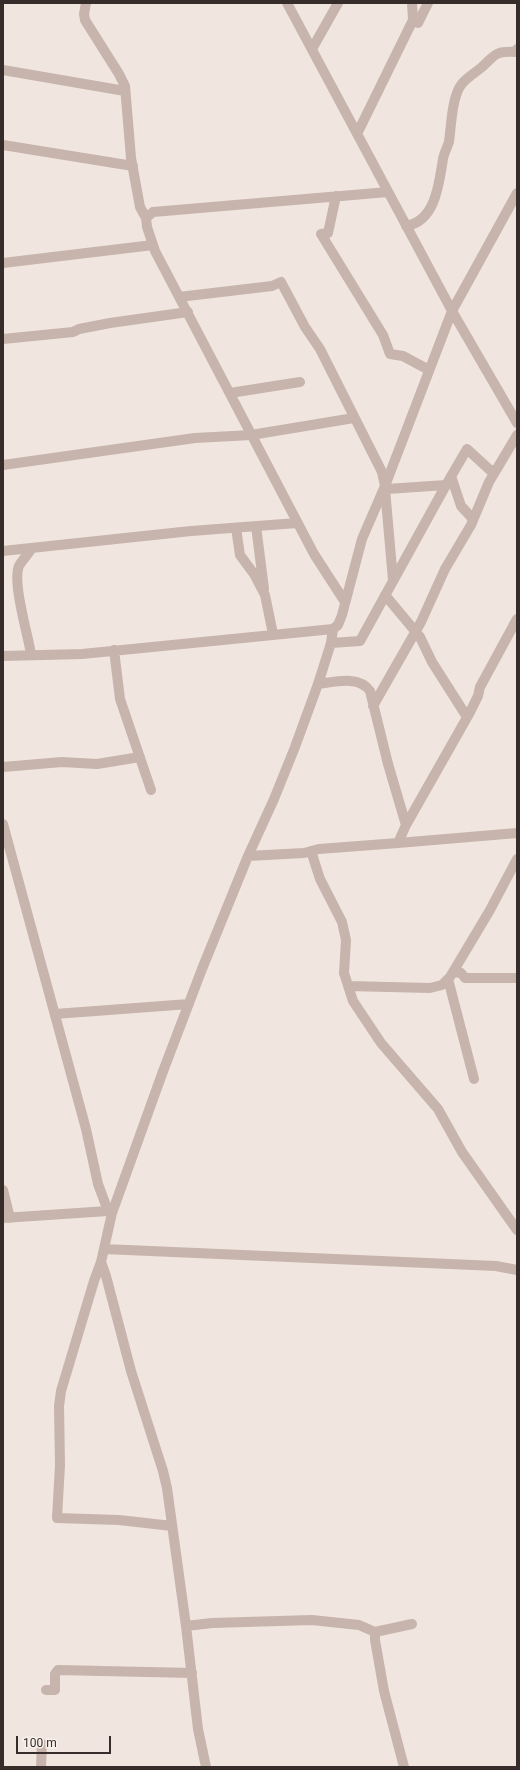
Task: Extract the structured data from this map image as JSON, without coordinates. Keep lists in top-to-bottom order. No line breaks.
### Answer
{"scale_bar":"100 m"}
